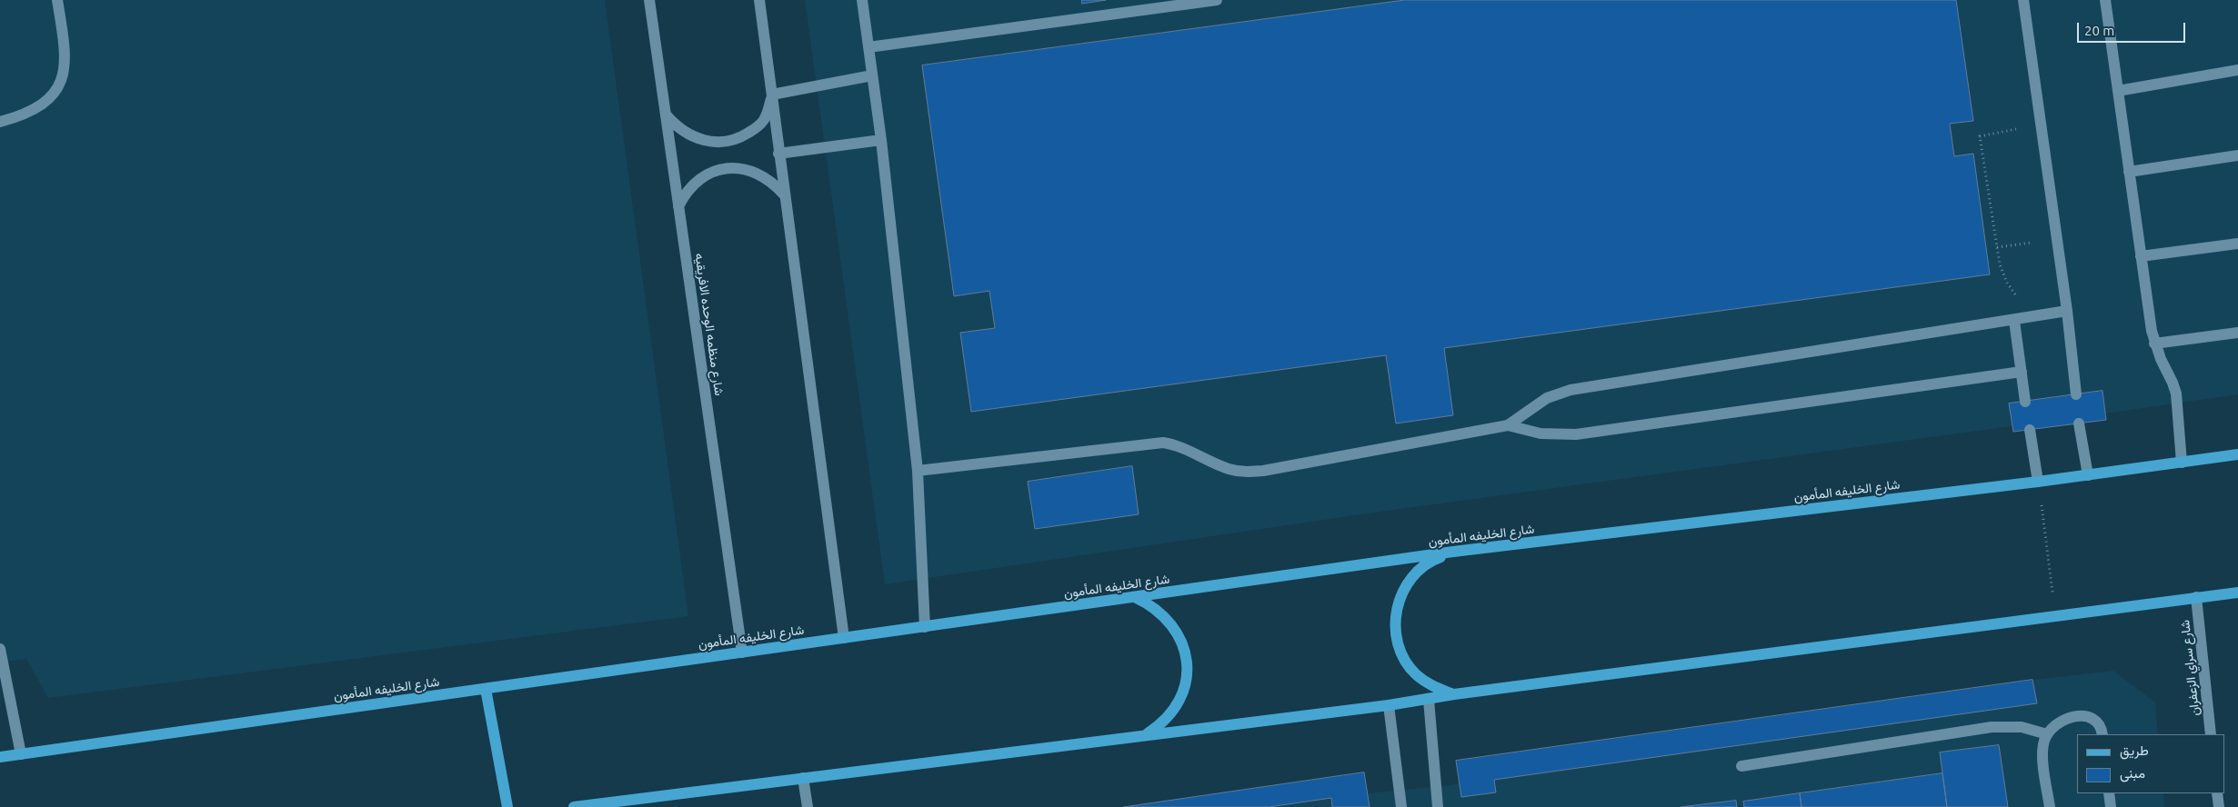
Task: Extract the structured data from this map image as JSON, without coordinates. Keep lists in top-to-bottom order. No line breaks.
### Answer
{"streets":{"main road":["شارع الخليفه المأمون"],"street":["شارع منظمه الوحده الافريقيه","شارع سراي الزعفران"]},"crossings":[["شارع منظمه الوحده الافريقيه","شارع الخليفه المأمون"]],"legend":["طريق","مبنى"],"scale_bar":"20 m"}
